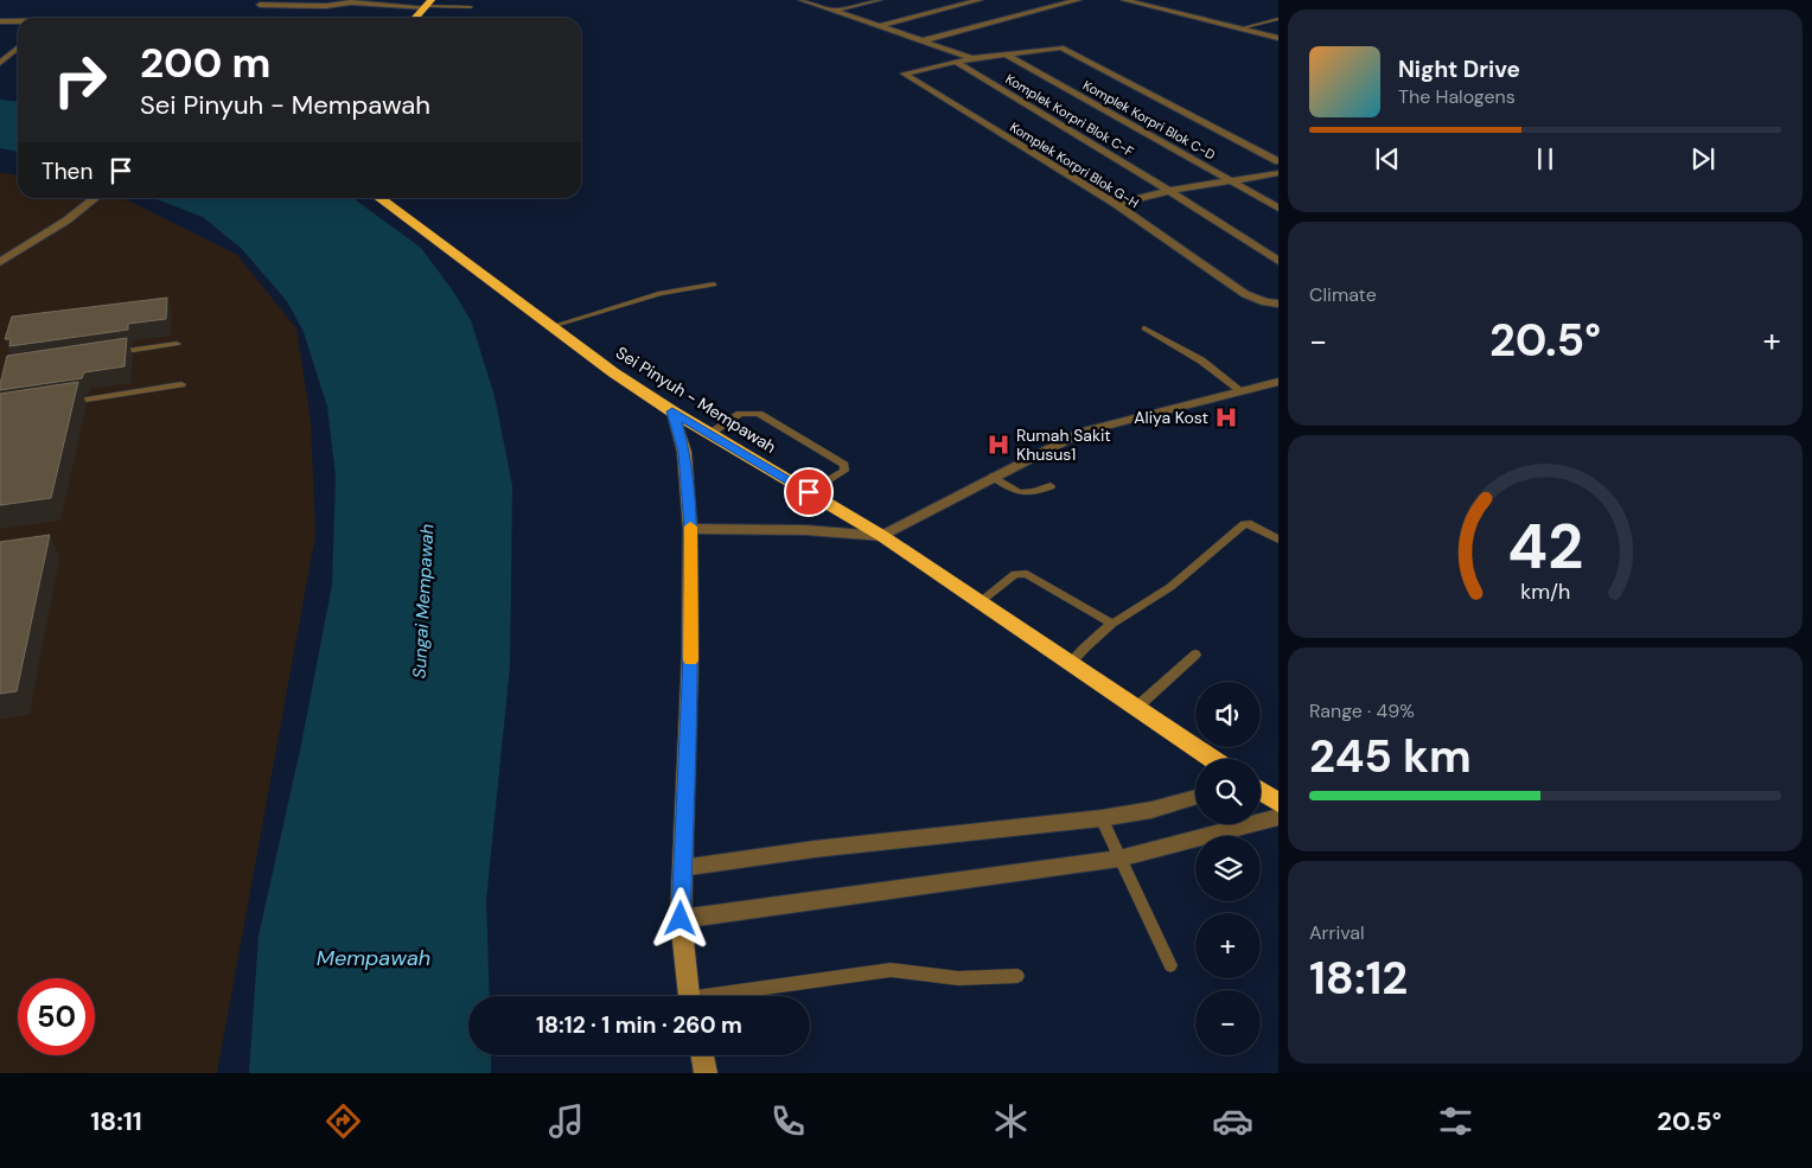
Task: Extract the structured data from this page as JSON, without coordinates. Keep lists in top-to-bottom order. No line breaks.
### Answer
{"streets":{"highway":["Sei Pinyuh - Mempawah"],"street":["Komplek Korpri Blok C-F","Komplek Korpri Blok C-D","Komplek Korpri Blok G-H"]},"crossings":[["Komplek Korpri Blok C-F","Komplek Korpri Blok G-H"]],"water":["Sungai Mempawah","Mempawah"],"places":{"hospital":["Aliya Kost","Rumah Sakit Khusus1"]},"page":{"turn":["200 m","Sei Pinyuh - Mempawah"],"song":["Night Drive","The Halogens"],"then":"Then","tile":["Climate",["Range · 49%","245 km"],["Arrival","18:12"]],"heat":["−","20.5°","+"],"map_buttons":["+","−"],"limit":"50","trip":"18:12 · 1 min · 260 m","tabs":["18:11","20.5°"],"gauge":["42","km/h"]}}
